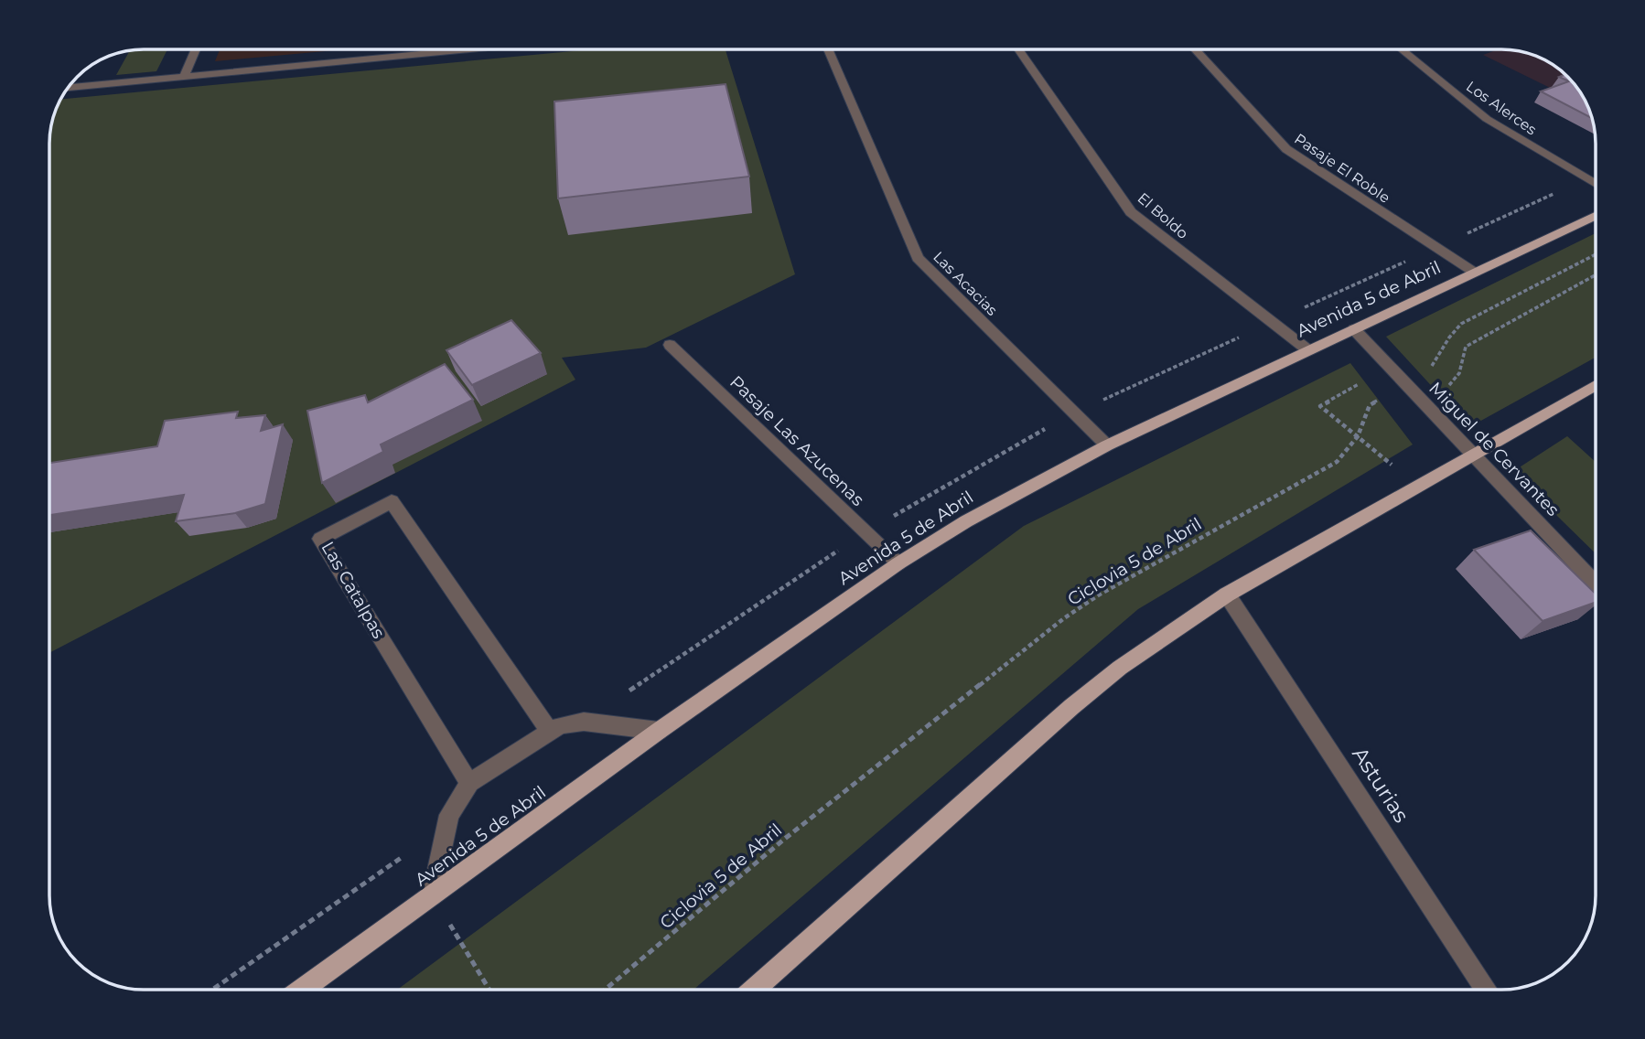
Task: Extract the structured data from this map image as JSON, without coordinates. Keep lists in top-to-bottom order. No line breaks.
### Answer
{"streets":{"main road":["Avenida 5 de Abril"],"street":["Los Alerces","Pasaje El Roble","El Boldo","Las Acacias","Pasaje Las Azucenas","Miguel de Cervantes","Las Catalpas","Asturias"],"path":["Ciclovia 5 de Abril"]},"crossings":[["Pasaje El Roble","Avenida 5 de Abril"],["El Boldo","Avenida 5 de Abril"],["Las Acacias","Avenida 5 de Abril"],["Avenida 5 de Abril","Pasaje Las Azucenas"],["Avenida 5 de Abril","Miguel de Cervantes"],["Miguel de Cervantes","Ciclovia 5 de Abril"]]}
